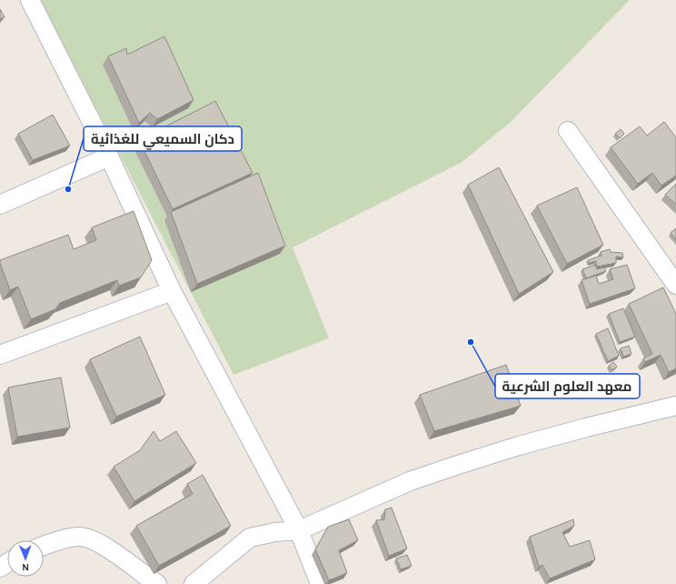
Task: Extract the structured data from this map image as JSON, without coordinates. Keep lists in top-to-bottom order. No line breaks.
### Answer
{"places":["دكان السميعي للغذائية","معهد العلوم الشرعية"],"north":"bottom"}
